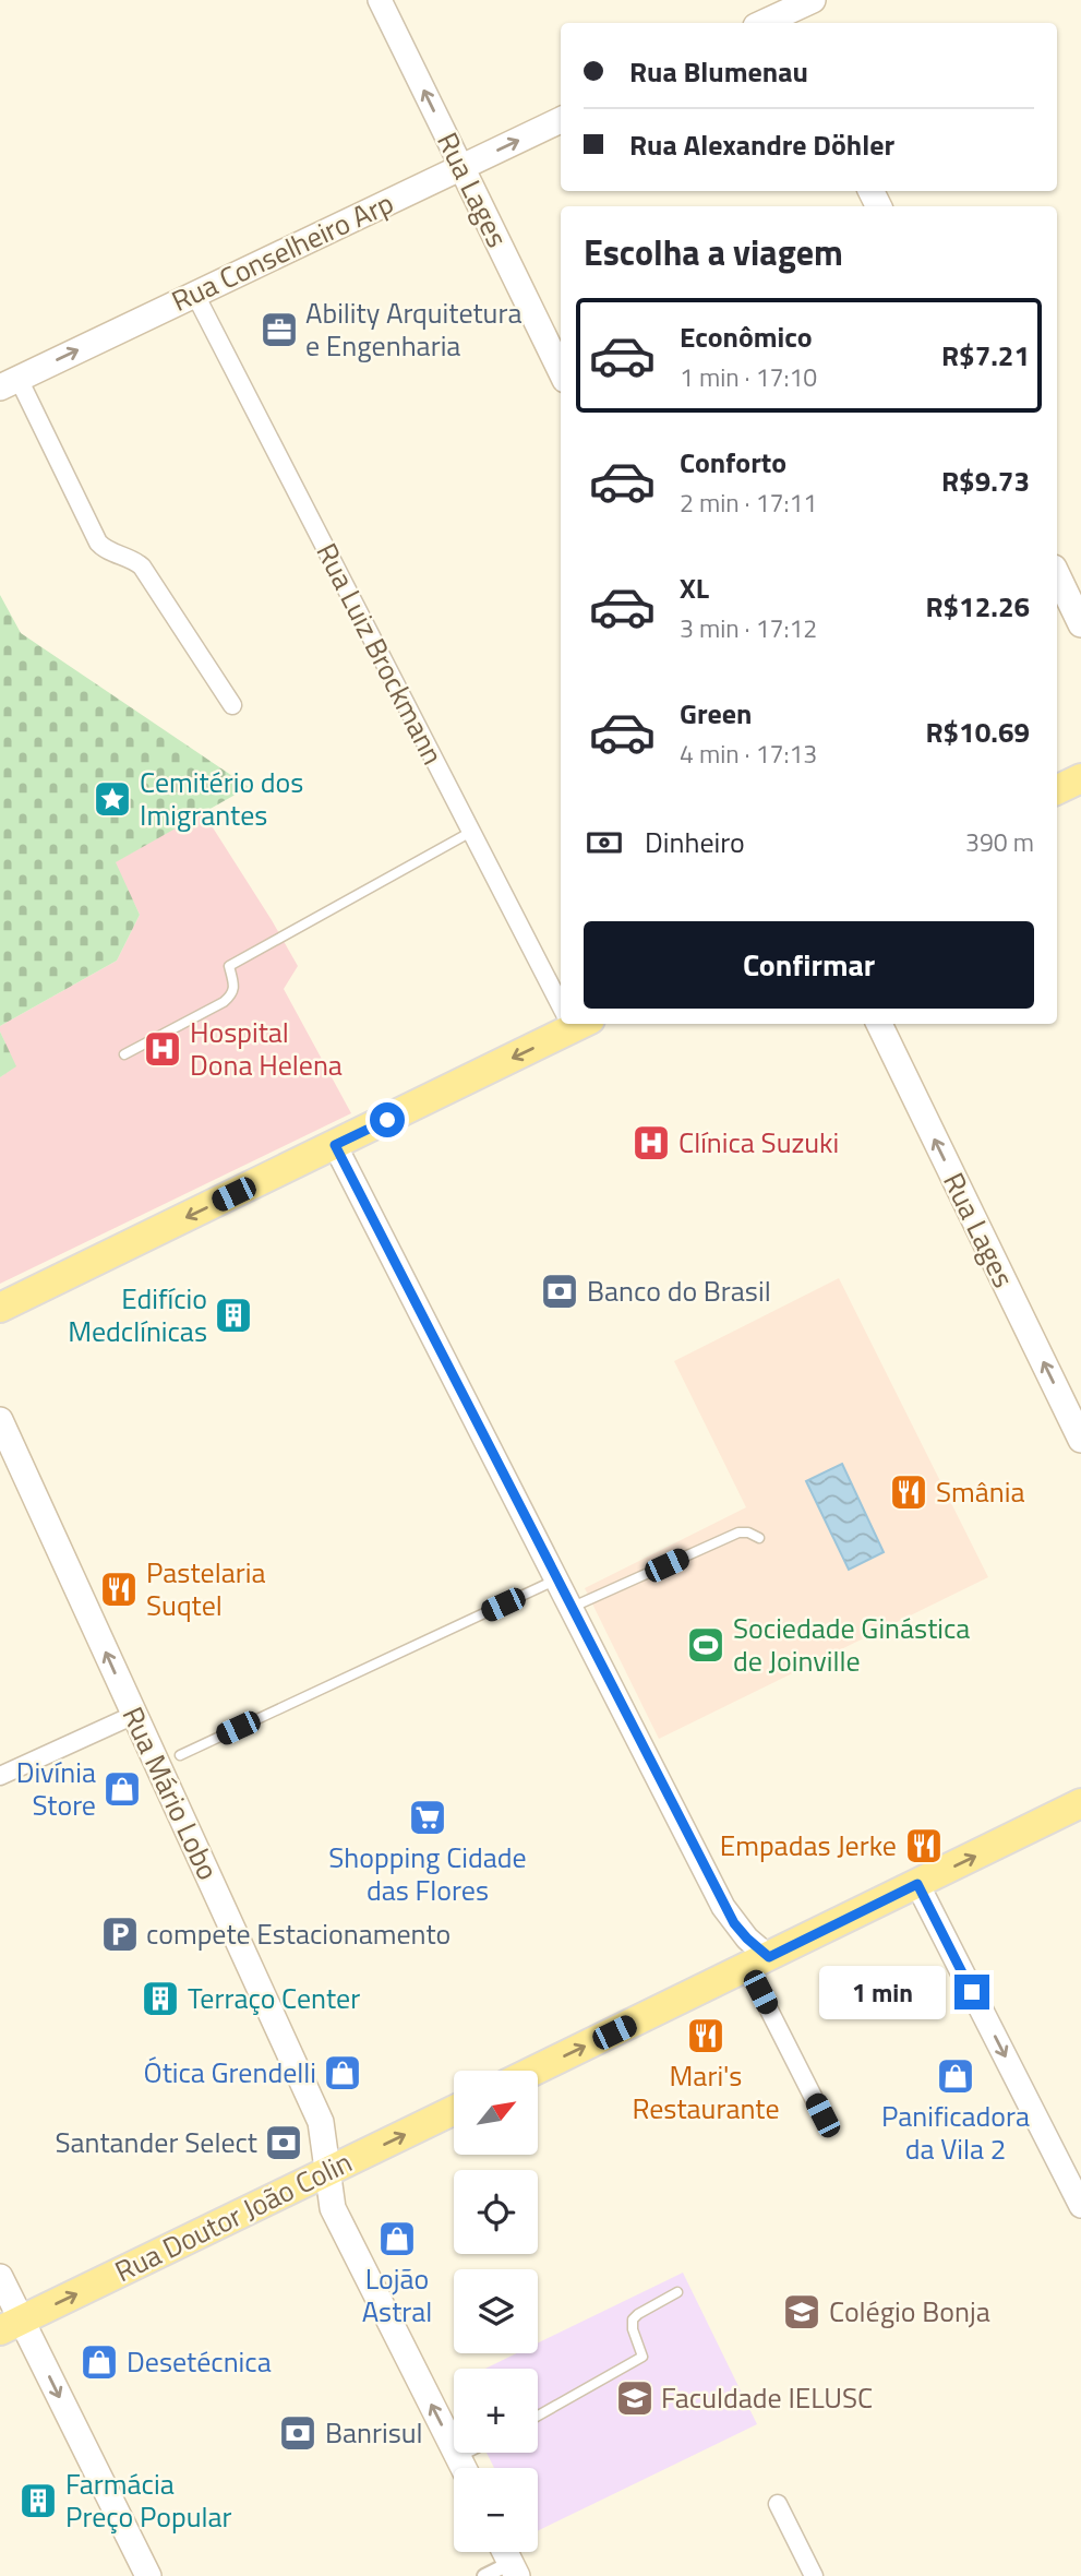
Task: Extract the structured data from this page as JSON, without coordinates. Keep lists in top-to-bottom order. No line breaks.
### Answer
{"streets":{"main road":["Rua Lages","Rua Conselheiro Arp","Rua Mário Lobo","Rua Doutor João Colin"],"street":["Rua Luiz Brockmann"]},"crossings":[["Rua Lages","Rua Conselheiro Arp"],["Rua Conselheiro Arp","Rua Luiz Brockmann"],["Rua Mário Lobo","Rua Doutor João Colin"]],"one_way":["Rua Lages","Rua Conselheiro Arp","Rua Mário Lobo","Rua Doutor João Colin"],"places":{"office":["Ability Arquitetura e Engenharia"],"place":["Cemitério dos Imigrantes"],"hospital":["Hospital Dona Helena","Clínica Suzuki"],"bank":["Banco do Brasil","Santander Select","Banrisul"],"building":["Edifício Medclínicas","Terraço Center","Farmácia Preço Popular"],"restaurant":["Smânia","Pastelaria Suqtel","Empadas Jerke","Mari's Restaurante"],"sports":["Sociedade Ginástica de Joinville"],"shop":["Divínia Store","Ótica Grendelli","Panificadora da Vila 2","Lojão Astral","Desetécnica"],"supermarket":["Shopping Cidade das Flores"],"parking":["compete Estacionamento"],"school or university":["Colégio Bonja","Faculdade IELUSC"]},"north":"top right","page":{"banner":["Rua Blumenau","Rua Alexandre Döhler"],"heading":"Escolha a viagem","list":[{"name":"Econômico","note":"1 min · 17:10","value":"R$7.21"},{"name":"Conforto","note":"2 min · 17:11","value":"R$9.73"},{"name":"XL","note":"3 min · 17:12","value":"R$12.26"},{"name":"Green","note":"4 min · 17:13","value":"R$10.69"}],"pay":["Dinheiro","390 m"],"buttons":"Confirmar","bubble":"1 min","map_buttons":["+","−"]}}
